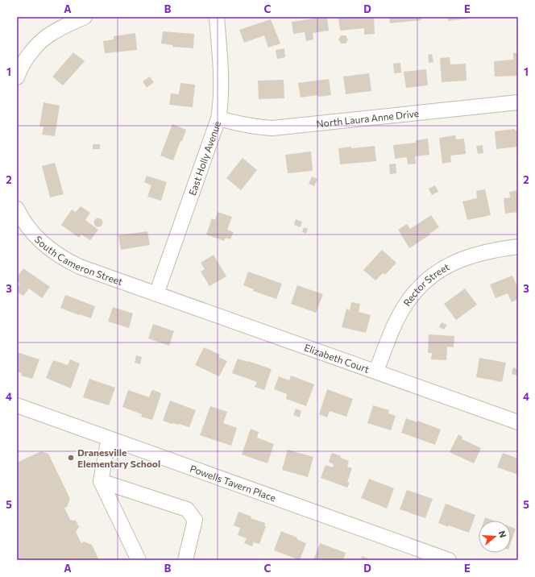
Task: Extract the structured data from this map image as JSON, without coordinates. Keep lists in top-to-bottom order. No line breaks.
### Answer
{"streets":{"street":["North Laura Anne Drive","East Holly Avenue","South Cameron Street","Rector Street","Elizabeth Court","Powells Tavern Place"]},"crossings":[["North Laura Anne Drive","East Holly Avenue"],["East Holly Avenue","South Cameron Street"],["East Holly Avenue","Elizabeth Court"],["South Cameron Street","Elizabeth Court"],["Rector Street","Elizabeth Court"]],"places":["Dranesville Elementary School"],"north":"right","grid":{"columns":["A","B","C","D","E"],"rows":["1","2","3","4","5"]}}
